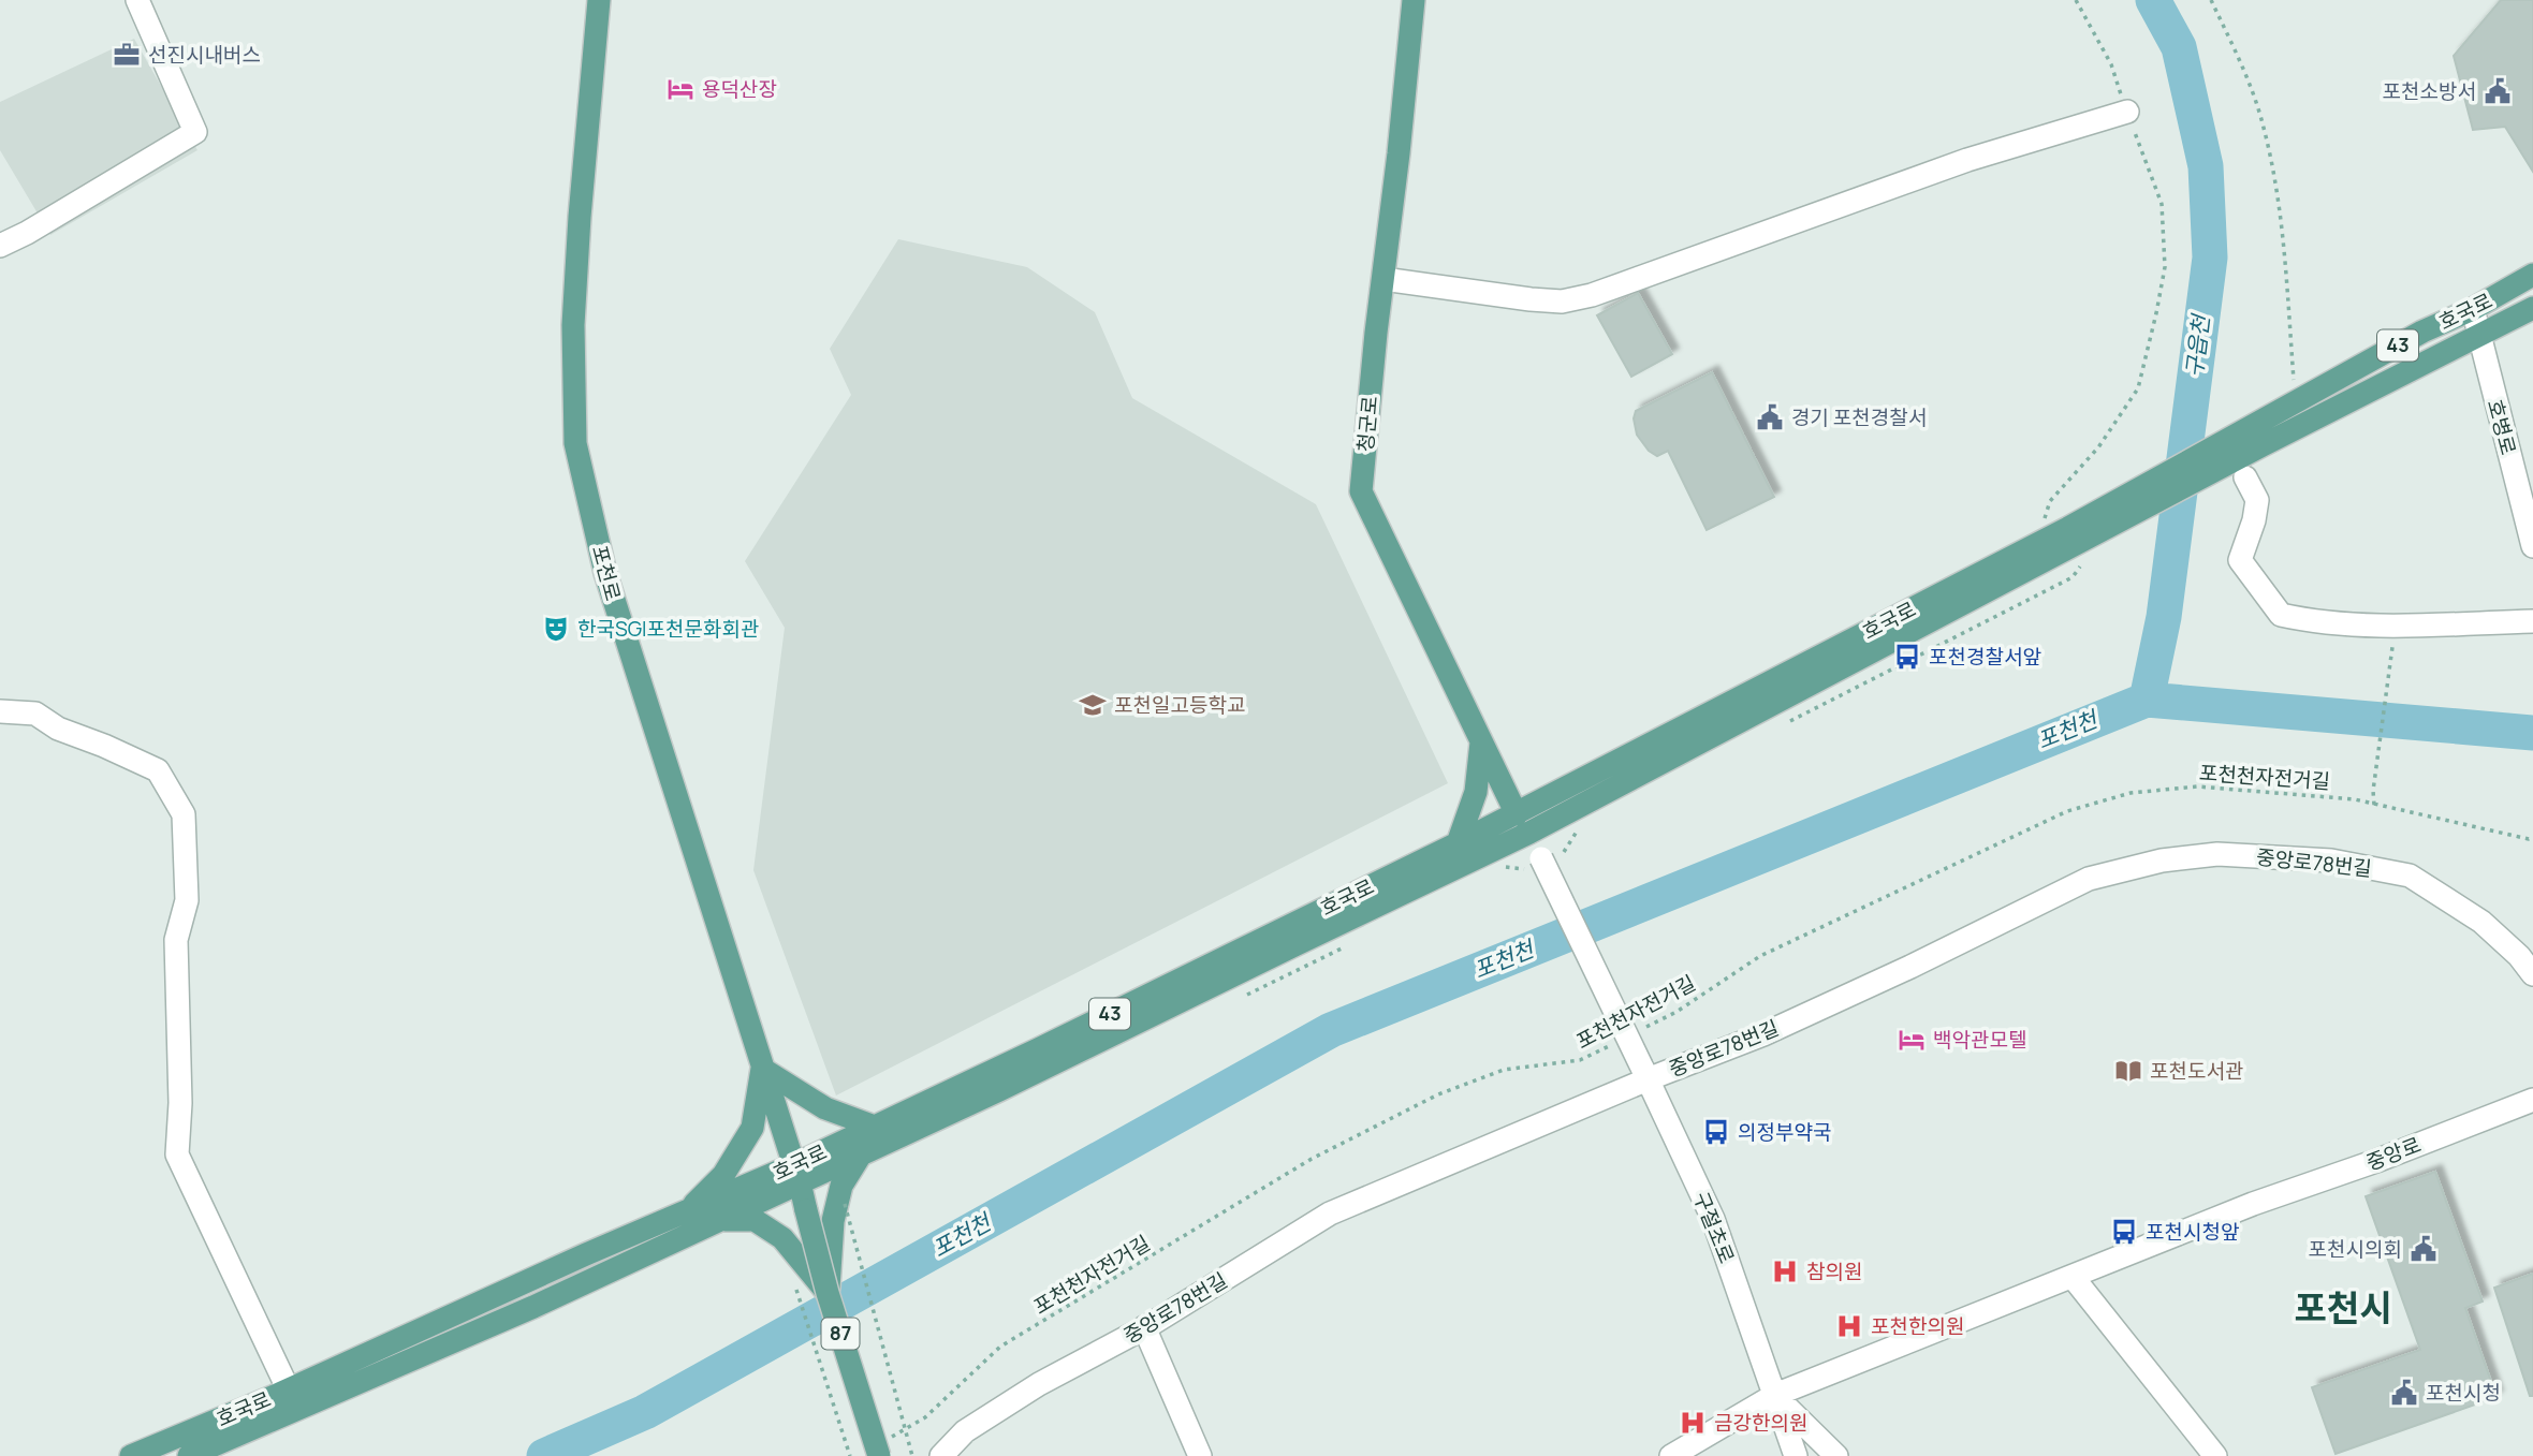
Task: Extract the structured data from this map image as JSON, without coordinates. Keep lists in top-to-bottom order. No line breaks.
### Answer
{"streets":{"main road":["호국로","43","청군로","포천로","87"],"street":["호병로","중앙로78번길","중앙로","구절초로"],"path":["포천천자전거길"]},"crossings":[["호국로","청군로"],["호국로","호병로"],["호국로","포천로"],["호국로","구절초로"],["청군로","구절초로"],["포천로","87"],["포천천자전거길","87"],["중앙로78번길","구절초로"],["중앙로","구절초로"]],"districts":["포천시"],"water":["구읍천","포천천"],"places":{"office":["선진시내버스"],"hotel":["용덕산장","백악관모텔"],"public building":["포천소방서","경기 포천경찰서","포천시의회","포천시청"],"theatre":["한국SGI포천문화회관"],"bus stop":["포천경찰서앞","의정부약국","포천시청앞"],"school or university":["포천일고등학교"],"library":["포천도서관"],"hospital":["참의원","포천한의원","금강한의원"]}}
